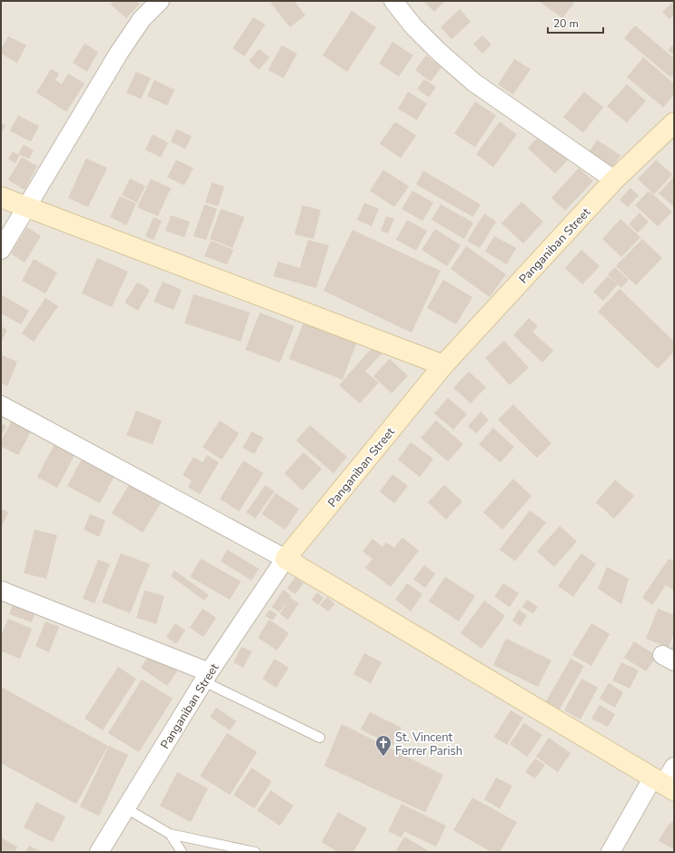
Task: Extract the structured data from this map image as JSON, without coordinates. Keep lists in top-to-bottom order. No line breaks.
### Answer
{"streets":{"main road":["Panganiban Street"]},"places":{"church":["St. Vincent Ferrer Parish"]},"scale_bar":"20 m"}
